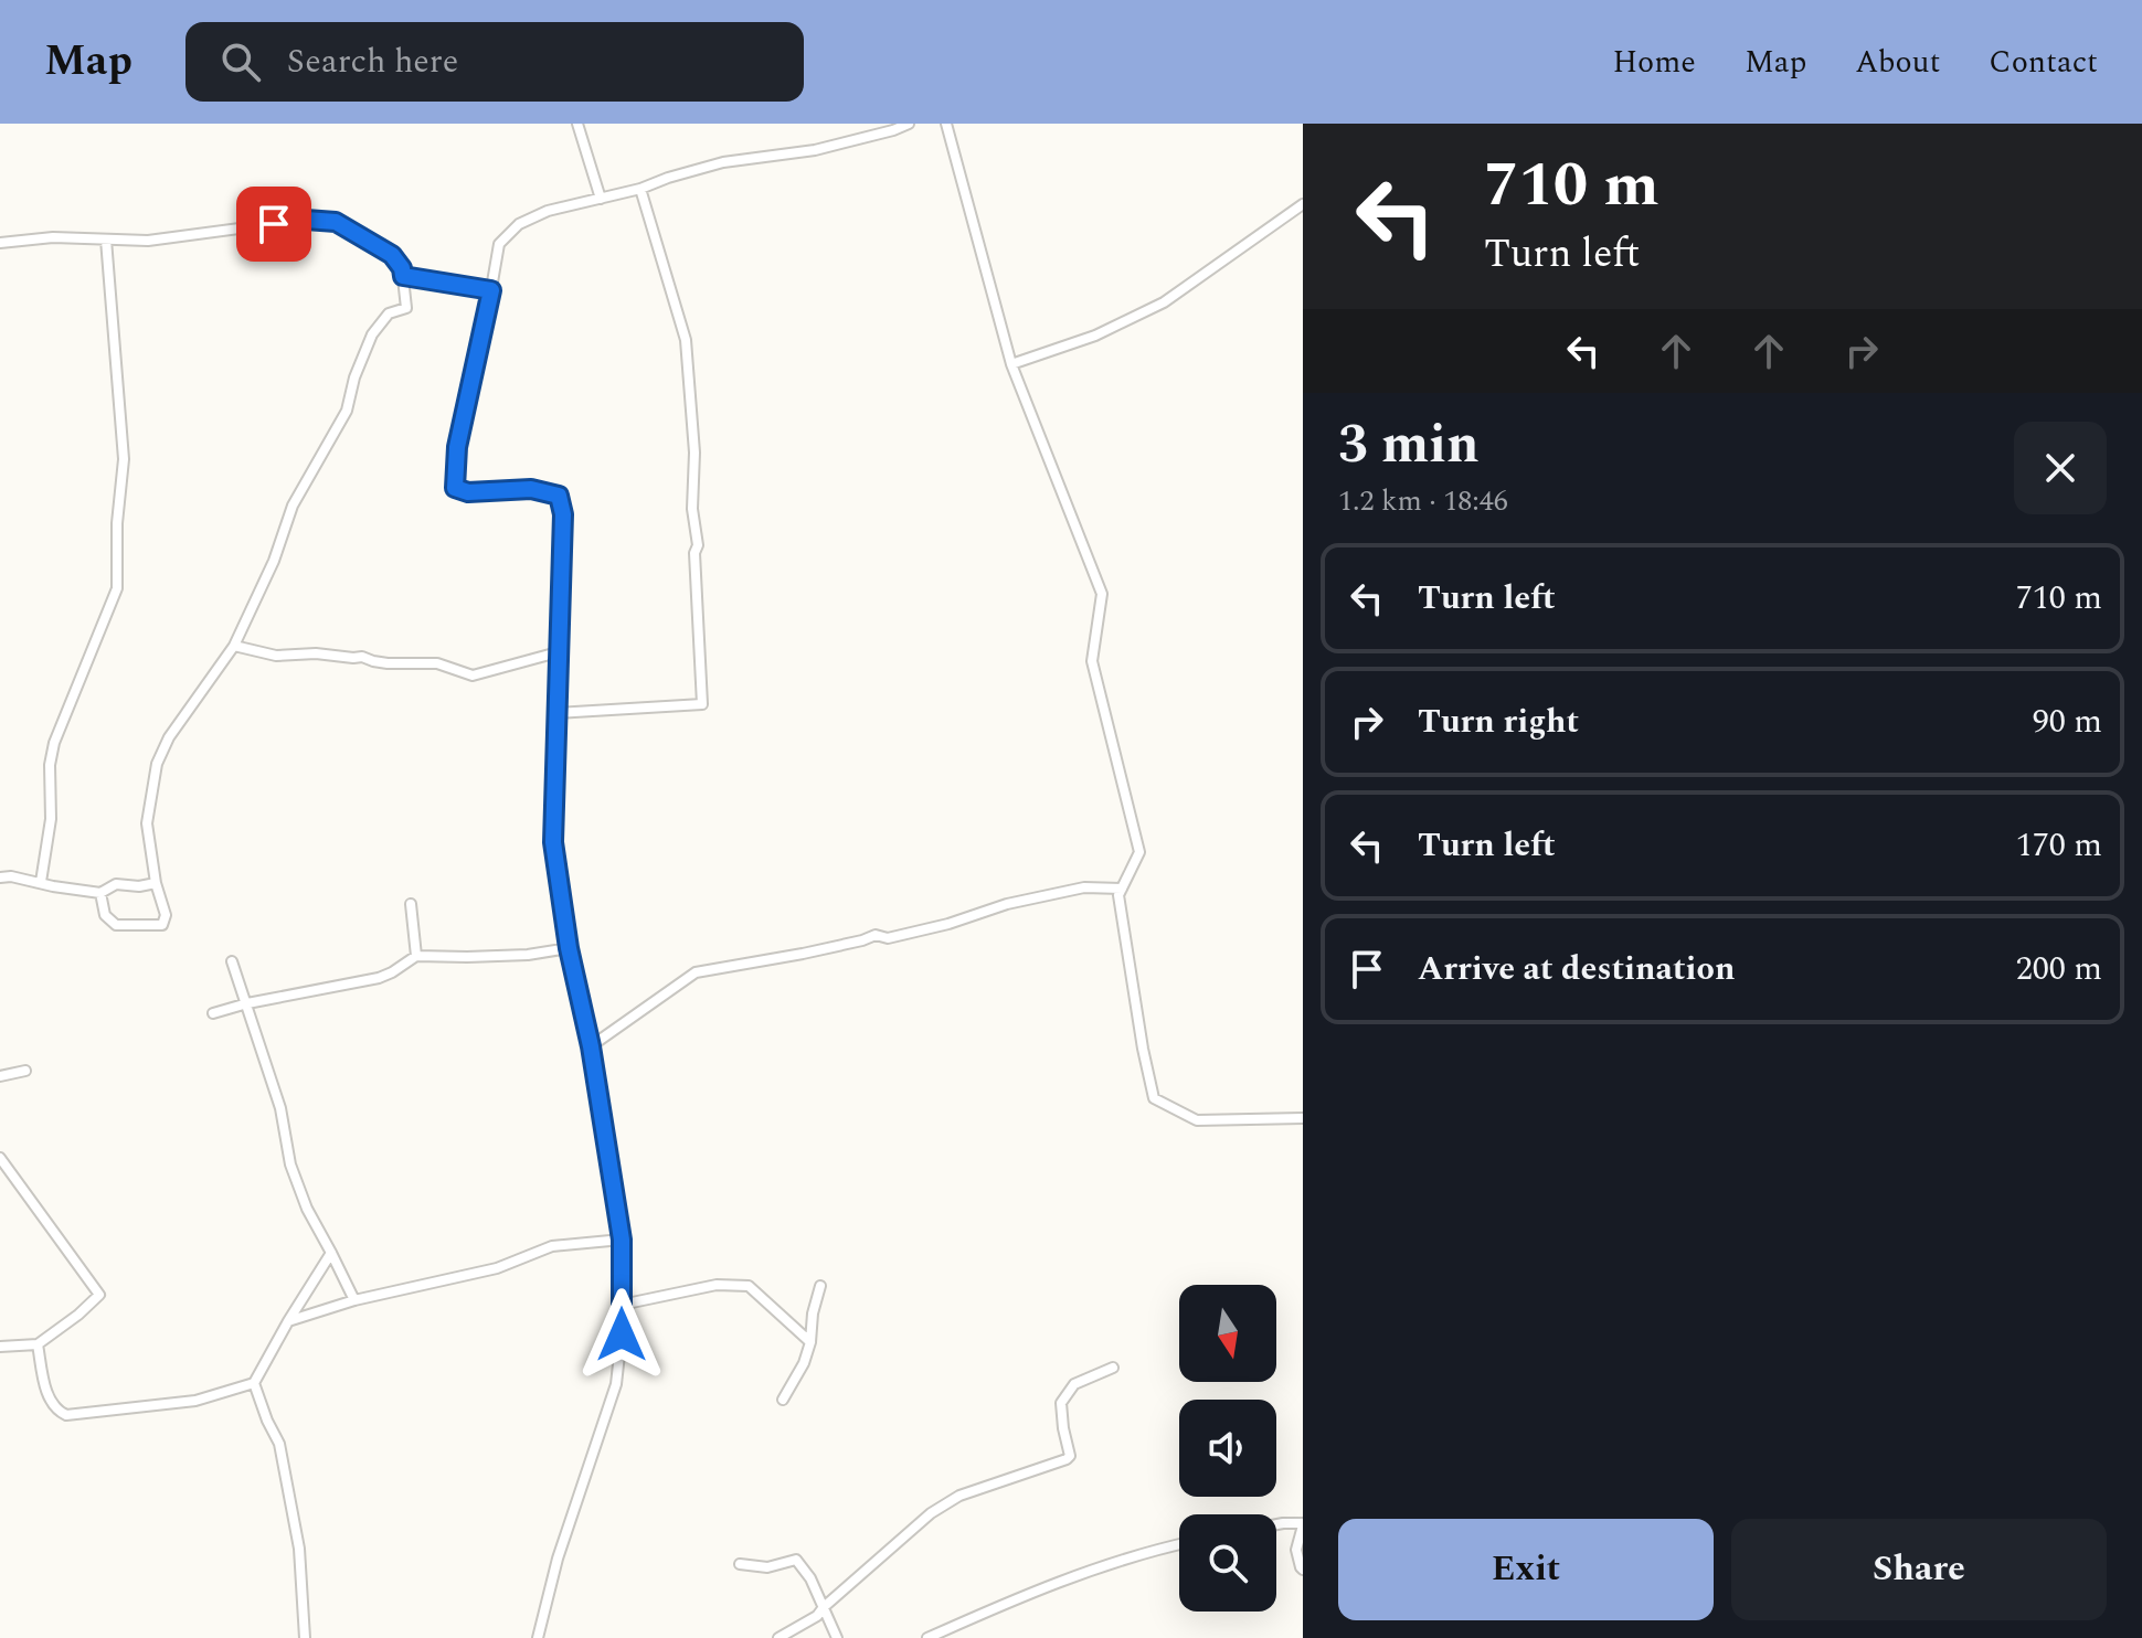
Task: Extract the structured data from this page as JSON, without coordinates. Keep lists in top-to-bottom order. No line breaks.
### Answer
{"north":"bottom","page":{"header":"Map","search":"Search here","nav":["Home","Map","About","Contact"],"turn":["710 m","Turn left"],"heading":["3 min","1.2 km · 18:46"],"list":[{"name":"Turn left","value":"710 m"},{"name":"Turn right","value":"90 m"},{"name":"Turn left","value":"170 m"},{"name":"Arrive at destination","value":"200 m"}],"buttons":["Exit","Share"]}}
